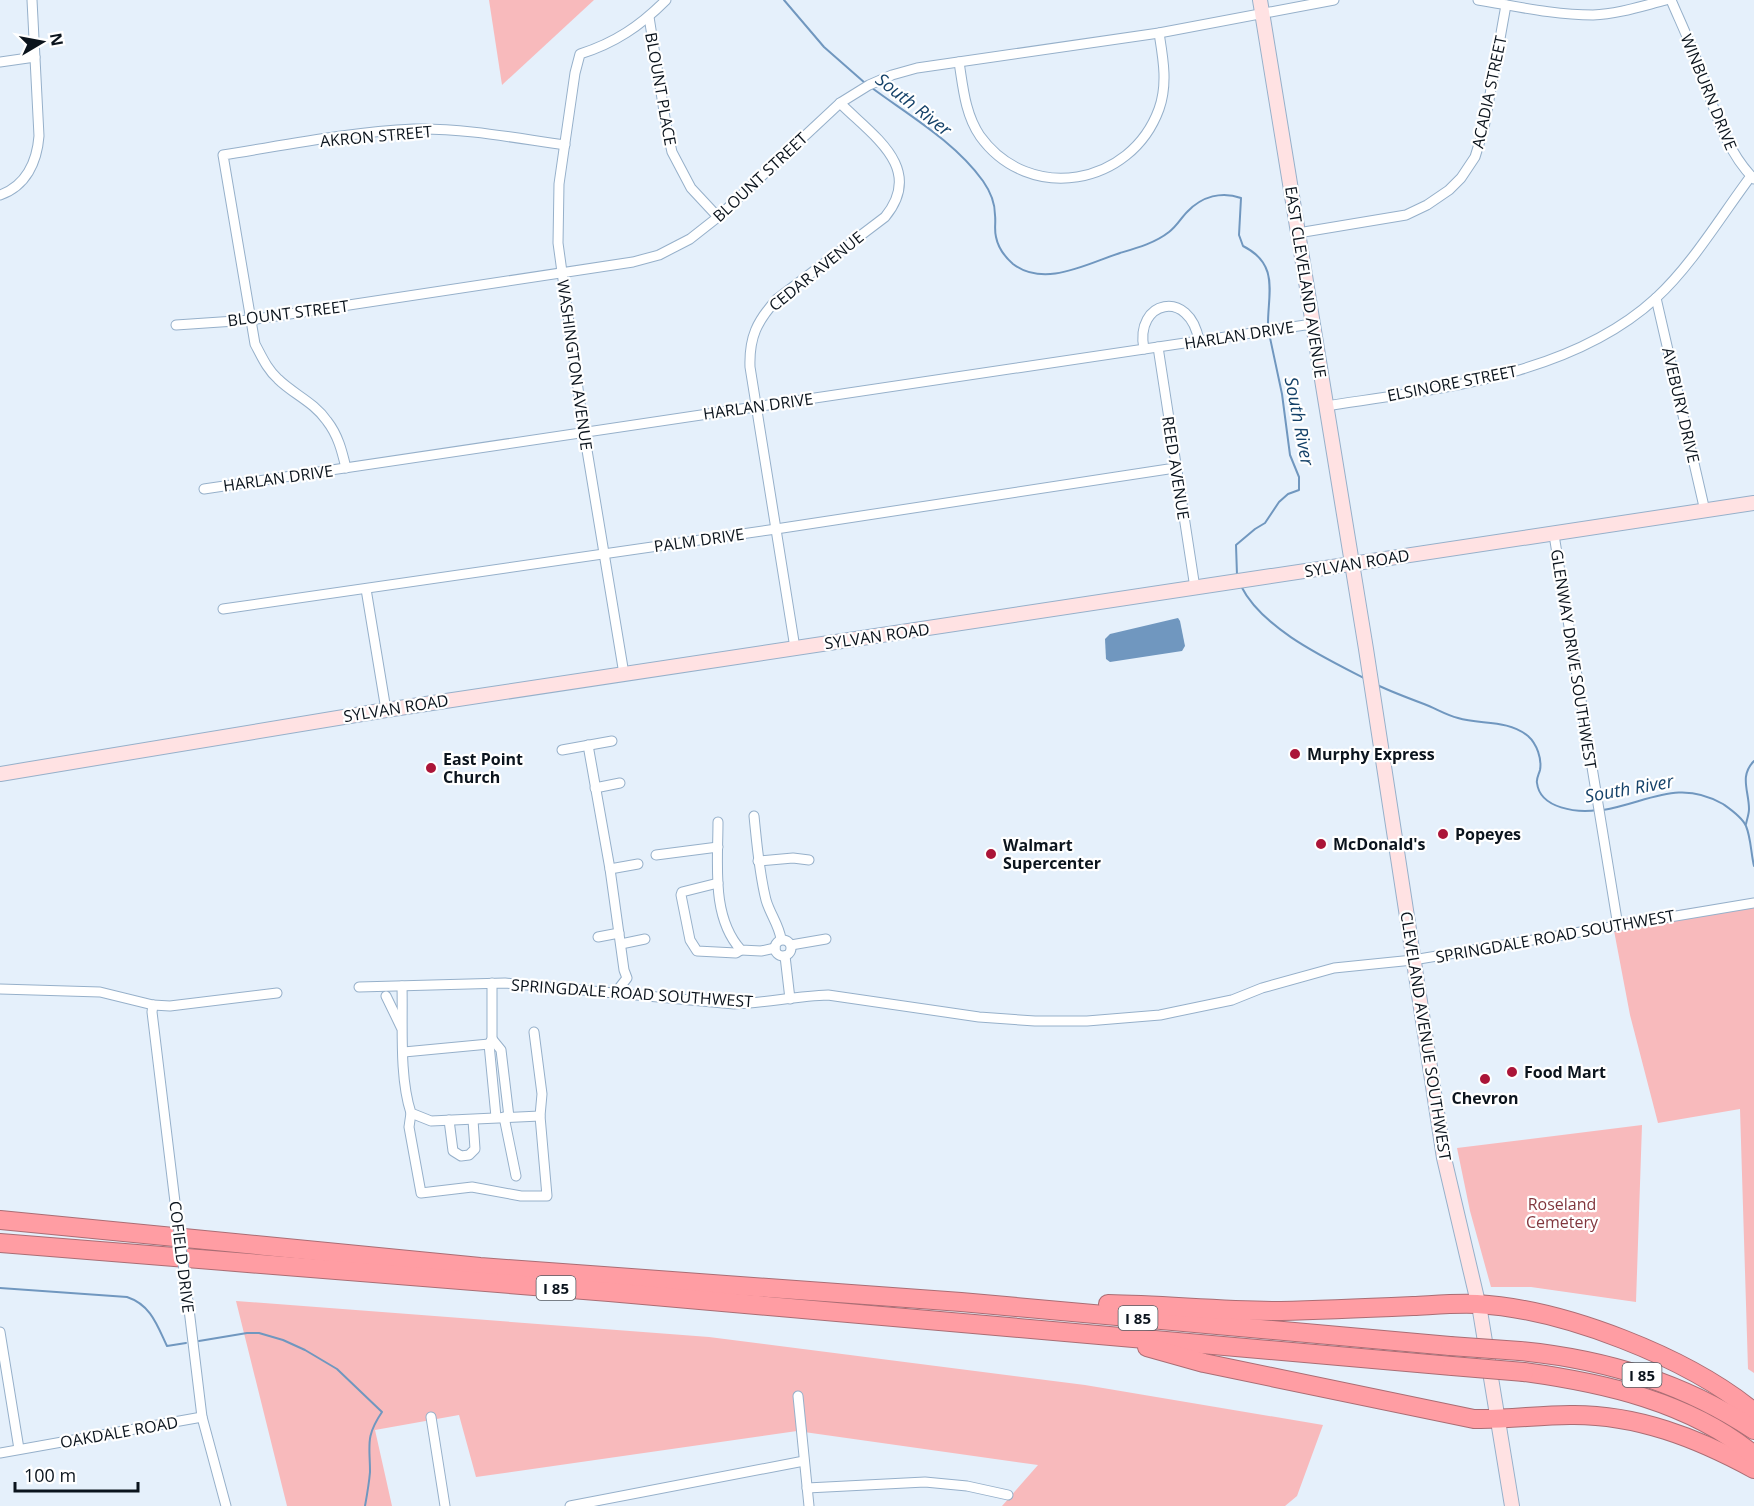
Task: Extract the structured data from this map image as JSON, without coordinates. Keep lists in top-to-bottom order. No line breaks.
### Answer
{"streets":{"highway":["I 85"],"main road":["EAST CLEVELAND AVENUE","SYLVAN ROAD","CLEVELAND AVENUE SOUTHWEST"],"street":["BLOUNT PLACE","ACADIA STREET","WINBURN DRIVE","AKRON STREET","BLOUNT STREET","CEDAR AVENUE","HARLAN DRIVE","WASHINGTON AVENUE","ELSINORE STREET","AVEBURY DRIVE","REED AVENUE","PALM DRIVE","GLENWAY DRIVE SOUTHWEST","SPRINGDALE ROAD SOUTHWEST","COFIELD DRIVE","OAKDALE ROAD"]},"crossings":[["BLOUNT PLACE","BLOUNT STREET"],["BLOUNT PLACE","WASHINGTON AVENUE"],["ACADIA STREET","EAST CLEVELAND AVENUE"],["WINBURN DRIVE","ELSINORE STREET"],["AKRON STREET","BLOUNT STREET"],["AKRON STREET","WASHINGTON AVENUE"],["BLOUNT STREET","CEDAR AVENUE"],["BLOUNT STREET","EAST CLEVELAND AVENUE"],["BLOUNT STREET","WASHINGTON AVENUE"],["CEDAR AVENUE","HARLAN DRIVE"],["CEDAR AVENUE","PALM DRIVE"],["CEDAR AVENUE","SYLVAN ROAD"],["EAST CLEVELAND AVENUE","HARLAN DRIVE"],["EAST CLEVELAND AVENUE","ELSINORE STREET"],["EAST CLEVELAND AVENUE","SYLVAN ROAD"],["EAST CLEVELAND AVENUE","CLEVELAND AVENUE SOUTHWEST"],["HARLAN DRIVE","WASHINGTON AVENUE"],["HARLAN DRIVE","REED AVENUE"],["WASHINGTON AVENUE","PALM DRIVE"],["WASHINGTON AVENUE","SYLVAN ROAD"],["ELSINORE STREET","AVEBURY DRIVE"],["AVEBURY DRIVE","SYLVAN ROAD"],["REED AVENUE","PALM DRIVE"],["REED AVENUE","SYLVAN ROAD"],["SYLVAN ROAD","GLENWAY DRIVE SOUTHWEST"],["SYLVAN ROAD","CLEVELAND AVENUE SOUTHWEST"],["GLENWAY DRIVE SOUTHWEST","SPRINGDALE ROAD SOUTHWEST"],["SPRINGDALE ROAD SOUTHWEST","CLEVELAND AVENUE SOUTHWEST"],["COFIELD DRIVE","OAKDALE ROAD"]],"water":["South River"],"parks":["Roseland Cemetery"],"places":["Murphy Express","East Point Church","Popeyes","McDonald's","Walmart Supercenter","Food Mart","Chevron"],"scale_bar":"100 m","north":"right"}
